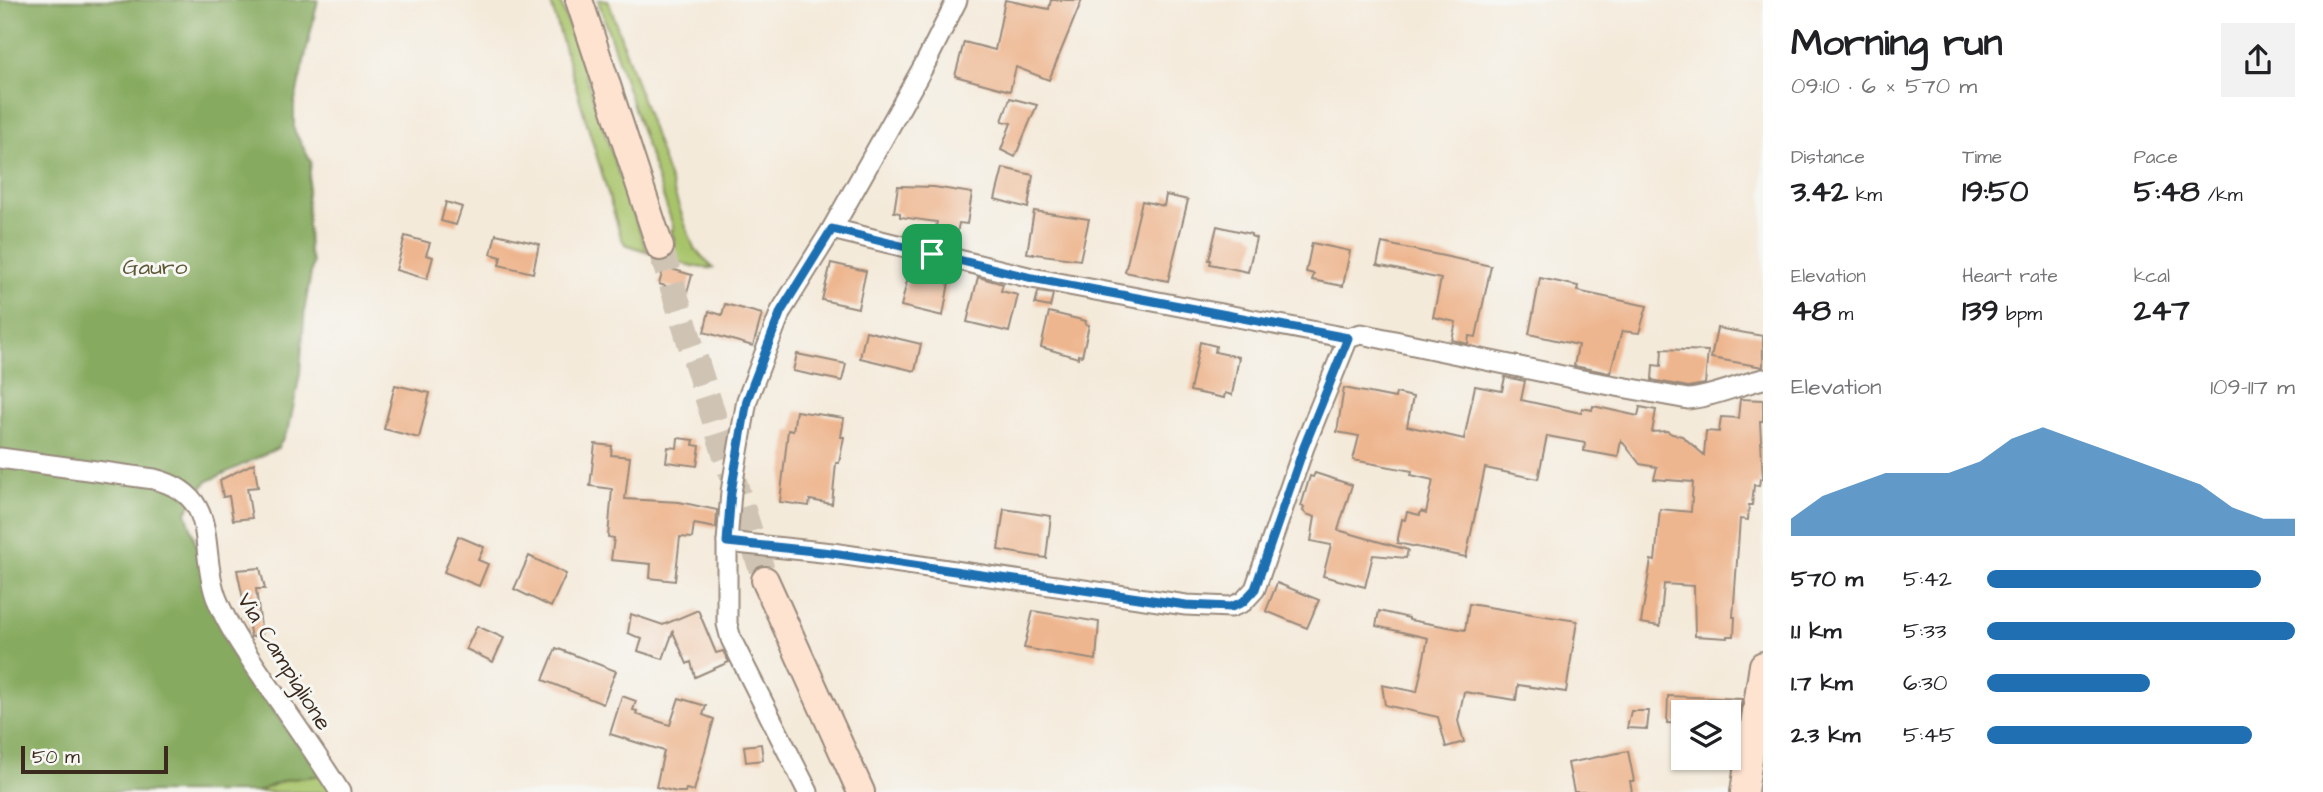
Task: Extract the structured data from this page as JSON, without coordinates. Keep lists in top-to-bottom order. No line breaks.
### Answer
{"streets":{"street":["Via Campiglione"]},"parks":["Gauro"],"scale_bar":"50 m","page":{"heading":["Morning run","09:10 · 6 × 570 m"],"stats":[["Distance","3.42 km"],["Time","19:50"],["Pace","5:48 /km"],["Elevation","48 m"],["Heart rate","139 bpm"],["kcal","247"]],"chart":["Elevation","109–117 m"],"list":[{"name":"570 m","note":"5:42"},{"name":"1.1 km","note":"5:33"},{"name":"1.7 km","note":"6:30"},{"name":"2.3 km","note":"5:45"}],"scale":"50 m"}}
